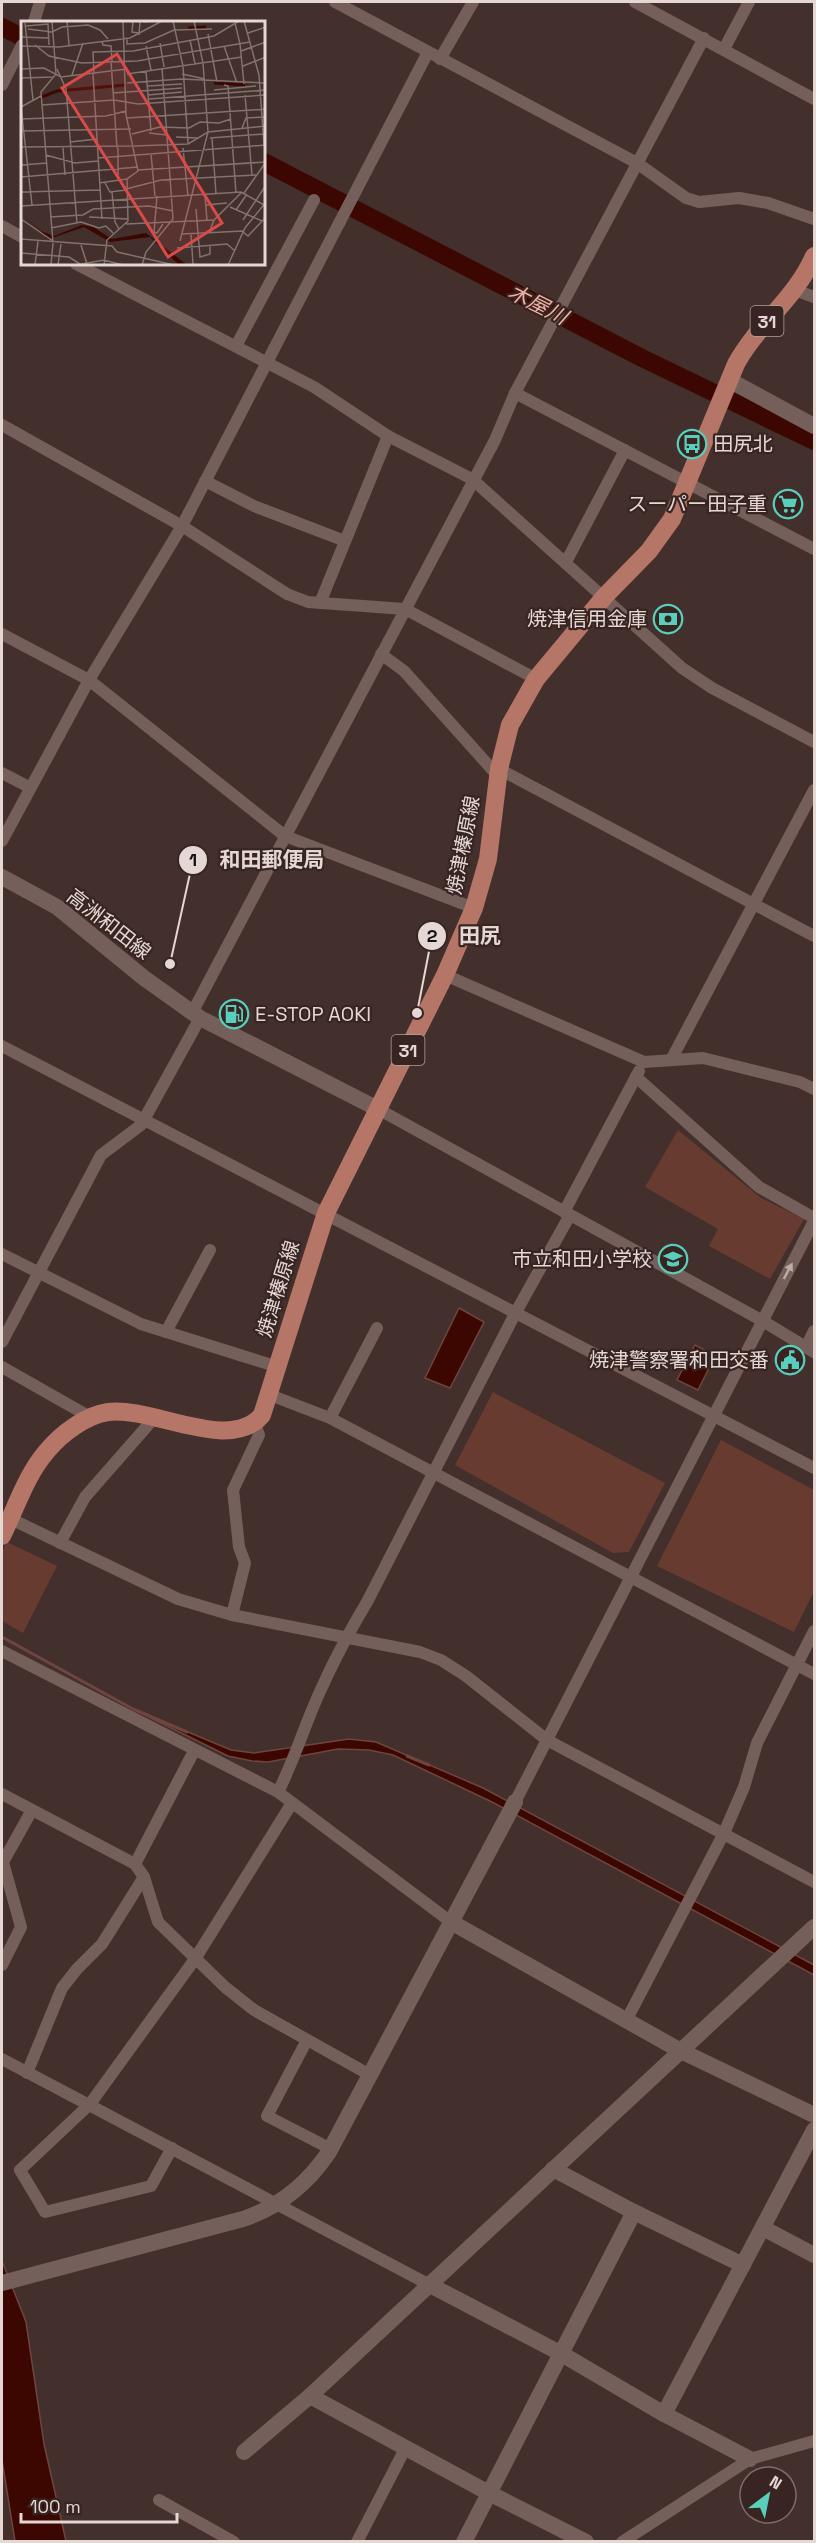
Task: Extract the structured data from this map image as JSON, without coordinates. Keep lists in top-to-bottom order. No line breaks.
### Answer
{"streets":{"main road":["31","焼津榛原線"],"street":["高洲和田線"]},"crossings":[["焼津榛原線","高洲和田線"]],"water":["木屋川"],"places":{"bus stop":["田尻北"],"supermarket":["スーパー田子重"],"bank":["焼津信用金庫"],"other":["和田郵便局","田尻"],"fuel station":["E-STOP AOKI"],"school or university":["市立和田小学校"],"public building":["焼津警察署和田交番"]},"scale_bar":"100 m","north":"top right"}
